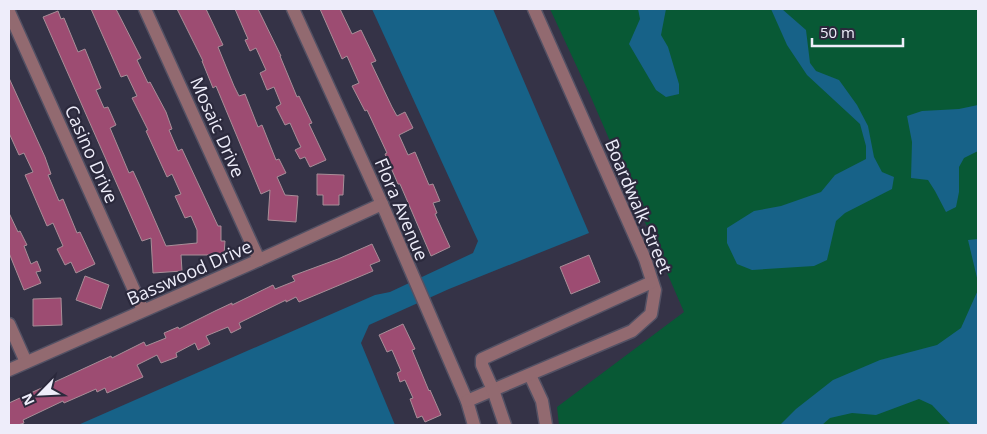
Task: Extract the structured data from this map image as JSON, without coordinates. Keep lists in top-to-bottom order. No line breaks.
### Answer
{"streets":{"street":["Mosaic Drive","Casino Drive","Boardwalk Street","Flora Avenue","Basswood Drive"]},"crossings":[["Mosaic Drive","Basswood Drive"],["Casino Drive","Basswood Drive"],["Boardwalk Street","Flora Avenue"],["Flora Avenue","Basswood Drive"]],"scale_bar":"50 m","north":"bottom left"}
